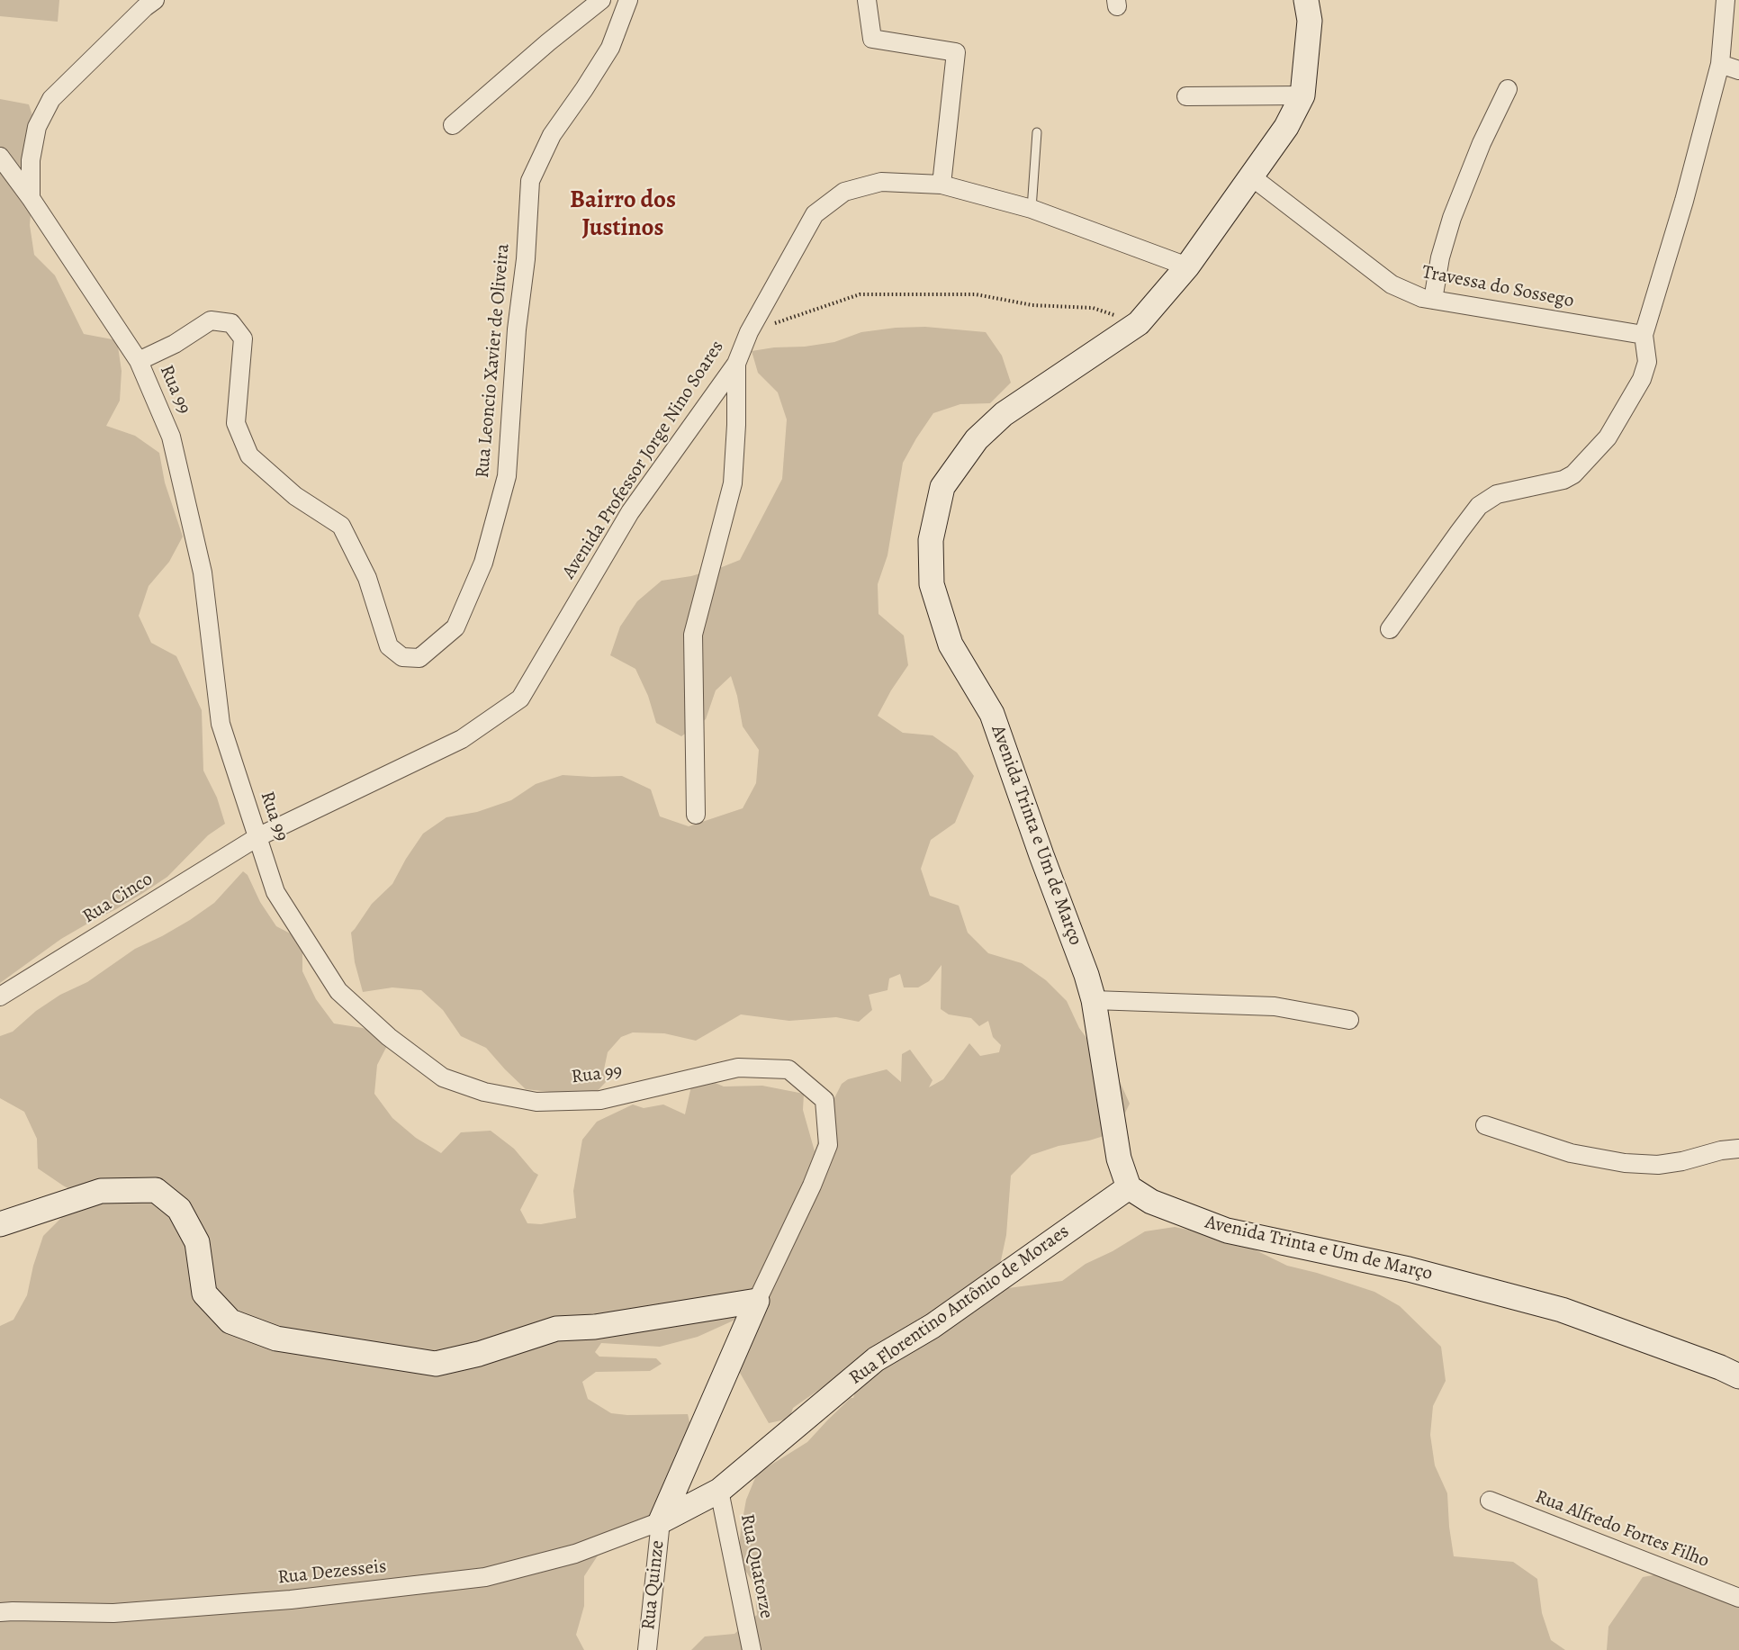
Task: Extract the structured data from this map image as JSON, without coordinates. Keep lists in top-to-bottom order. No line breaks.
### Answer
{"streets":{"street":["Travessa do Sossego","Rua Leoncio Xavier de Oliveira","Rua 99","Avenida Professor Jorge Nino Soares","Avenida Trinta e Um de Março","Rua Cinco","Rua Florentino Antônio de Moraes","Rua Alfredo Fortes Filho","Rua Quatorze","Rua Dezesseis","Rua Quinze"]},"crossings":[["Travessa do Sossego","Avenida Trinta e Um de Março"],["Rua Leoncio Xavier de Oliveira","Rua 99"],["Rua 99","Avenida Professor Jorge Nino Soares"],["Rua 99","Rua Cinco"],["Avenida Professor Jorge Nino Soares","Avenida Trinta e Um de Março"],["Avenida Professor Jorge Nino Soares","Rua Cinco"],["Avenida Trinta e Um de Março","Rua Florentino Antônio de Moraes"],["Rua Florentino Antônio de Moraes","Rua Quatorze"],["Rua Florentino Antônio de Moraes","Rua Quinze"],["Rua Quatorze","Rua Quinze"],["Rua Dezesseis","Rua Quinze"]],"districts":["Bairro dos Justinos"]}
